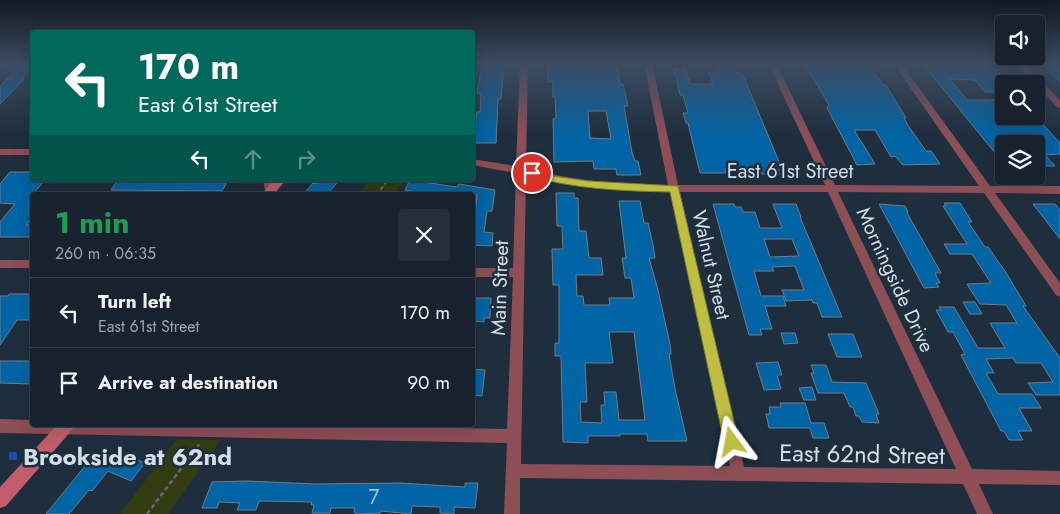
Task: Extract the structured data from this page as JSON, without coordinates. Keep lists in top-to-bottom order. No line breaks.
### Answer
{"streets":{"street":["East 61st Street","Walnut Street","Morningside Drive","Main Street","East 62nd Street"]},"crossings":[["East 61st Street","Walnut Street"],["East 61st Street","Morningside Drive"],["East 61st Street","Main Street"],["Walnut Street","East 62nd Street"],["Morningside Drive","East 62nd Street"],["Main Street","East 62nd Street"]],"places":{"transit":["Brookside at 62nd"]},"house_numbers":["7"],"page":{"turn":["170 m","East 61st Street"],"heading":["1 min","260 m · 06:35"],"list":[{"name":"Turn left","note":"East 61st Street","value":"170 m"},{"name":"Arrive at destination","value":"90 m"}]}}
